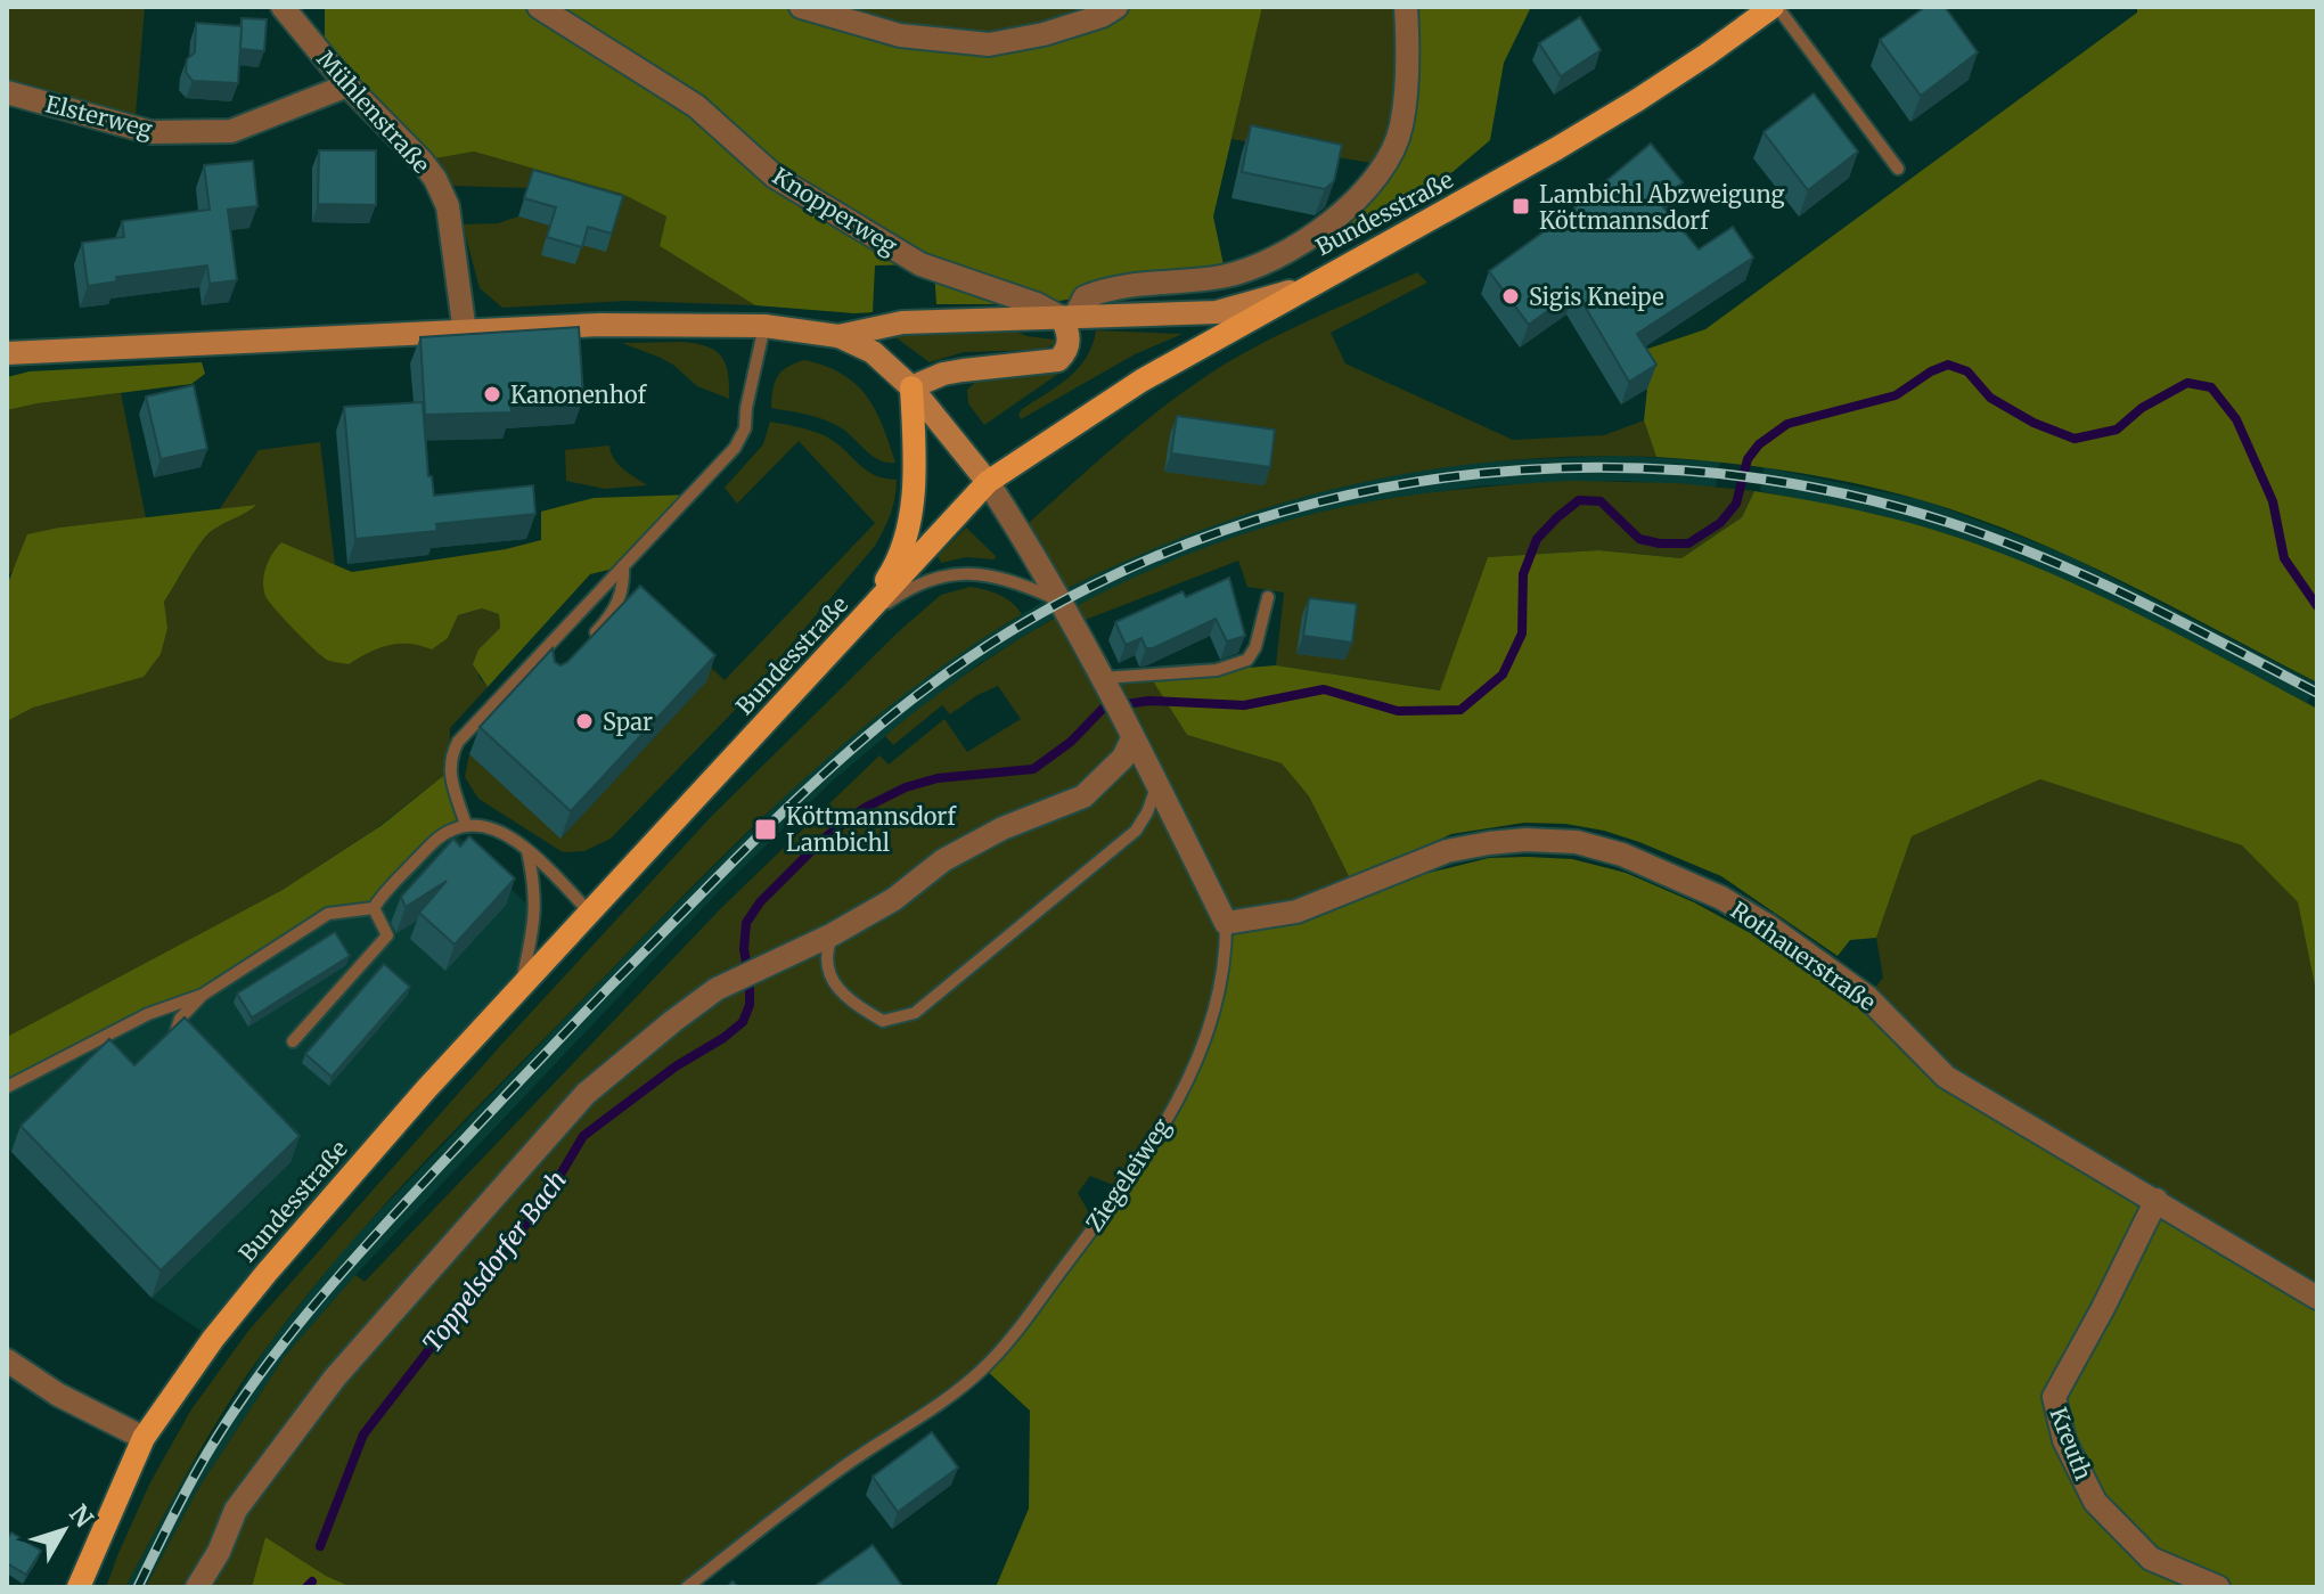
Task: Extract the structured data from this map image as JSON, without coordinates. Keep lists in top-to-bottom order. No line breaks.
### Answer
{"streets":{"main road":["Bundesstraße"],"street":["Mühlenstraße","Elsterweg","Knopperweg","Rothauerstraße","Ziegeleiweg","Kreuth"]},"crossings":[["Mühlenstraße","Elsterweg"],["Bundesstraße","Ziegeleiweg"],["Rothauerstraße","Ziegeleiweg"],["Rothauerstraße","Kreuth"]],"water":["Toppelsdorfer Bach"],"places":{"transit":["Lambichl Abzweigung Köttmannsdorf","Köttmannsdorf Lambichl"],"other":["Sigis Kneipe","Kanonenhof","Spar"]},"north":"top right"}
